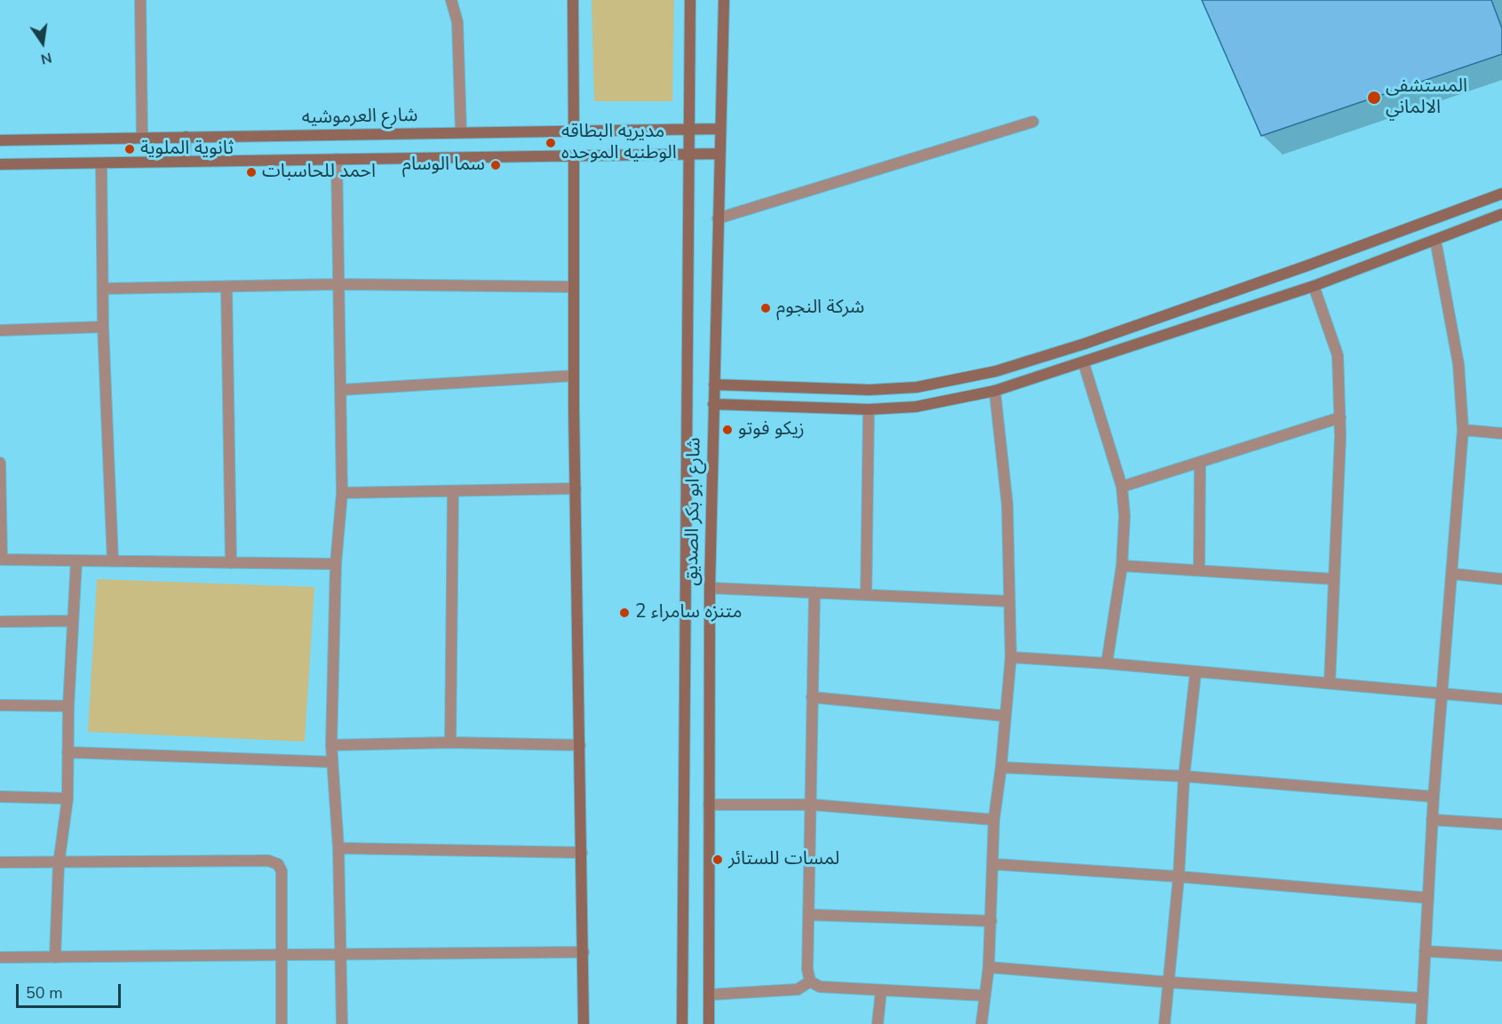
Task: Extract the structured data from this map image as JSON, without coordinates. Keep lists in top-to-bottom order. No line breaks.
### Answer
{"streets":{"street":["شارع العرموشيه","شارع ابو بكر الصديق"]},"crossings":[["شارع العرموشيه","شارع ابو بكر الصديق"]],"places":["المستشفى الالماني","مديريه البطاقه الوطنيه الموحده","ثانوية الملوية","سما الوسام","احمد للحاسبات","شركة النجوم","زيكو فوتو","متنزه سامراء 2","لمسات للستائر"],"scale_bar":"50 m","north":"bottom"}
